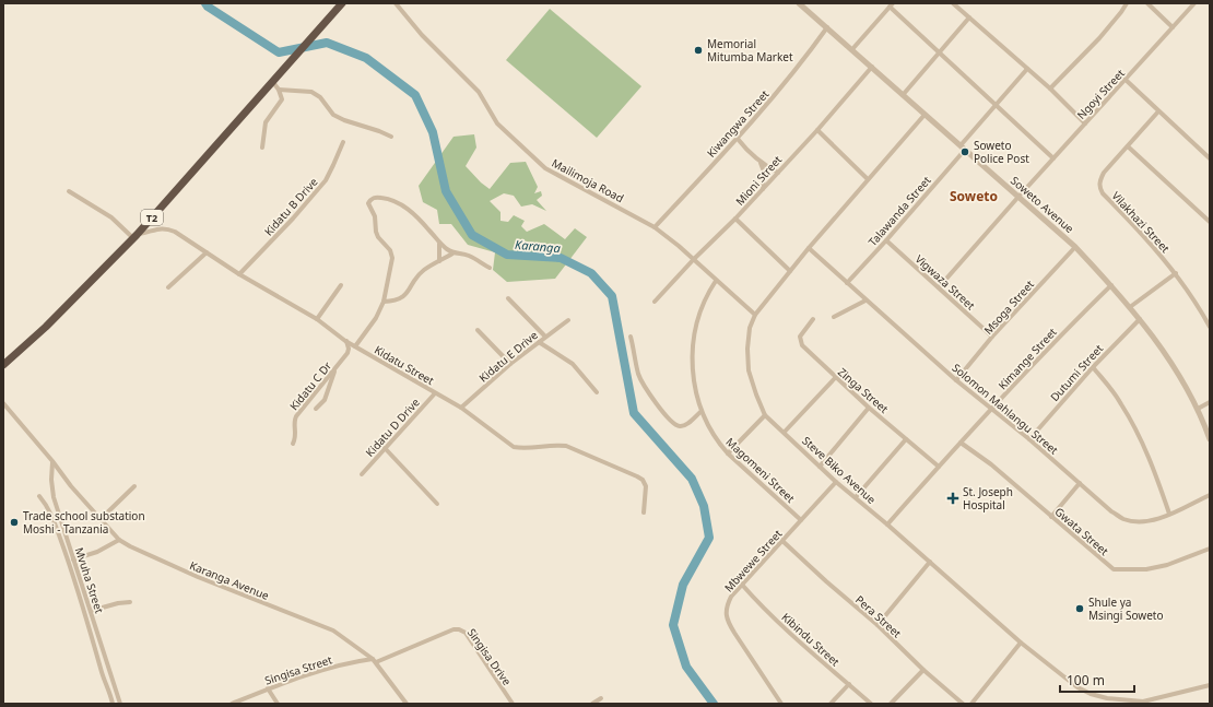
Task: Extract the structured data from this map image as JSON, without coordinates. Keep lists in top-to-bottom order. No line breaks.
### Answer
{"streets":{"highway":["T2"],"street":["Ngoyi Street","Kiwangwa Street","Mailimoja Road","Mioni Street","Soweto Avenue","Kidatu B Drive","Talawanda Street","Vilakhazi Street","Vigwaza Street","Msoga Street","Kidatu E Drive","Kimange Street","Kidatu Street","Dutumi Street","Kidatu C Dr","Zinga Street","Solomon Mahlangu Street","Kidatu D Drive","Magomeni Street","Steve Biko Avenue","Gwata Street","Mbwewe Street","Mvuha Street","Karanga Avenue","Pera Street","Kibindu Street","Singisa Drive","Singisa Street"]},"crossings":[["Ngoyi Street","Soweto Avenue"],["Ngoyi Street","Vigwaza Street"],["Kiwangwa Street","Mailimoja Road"],["Kiwangwa Street","Soweto Avenue"],["Mailimoja Road","Mioni Street"],["Mailimoja Road","Magomeni Street"],["Mailimoja Road","Steve Biko Avenue"],["Mioni Street","Soweto Avenue"],["Soweto Avenue","Talawanda Street"],["Soweto Avenue","Msoga Street"],["Soweto Avenue","Kimange Street"],["Soweto Avenue","Dutumi Street"],["Soweto Avenue","Steve Biko Avenue"],["Kidatu B Drive","Kidatu Street"],["Talawanda Street","Vigwaza Street"],["Talawanda Street","Solomon Mahlangu Street"],["T2","Kidatu Street"],["Vigwaza Street","Msoga Street"],["Msoga Street","Solomon Mahlangu Street"],["Kidatu E Drive","Kidatu Street"],["Kimange Street","Zinga Street"],["Kimange Street","Solomon Mahlangu Street"],["Kimange Street","Steve Biko Avenue"],["Kimange Street","Gwata Street"],["Kidatu Street","Kidatu C Dr"],["Kidatu Street","Kidatu D Drive"],["Dutumi Street","Solomon Mahlangu Street"],["Solomon Mahlangu Street","Steve Biko Avenue"],["Magomeni Street","Mbwewe Street"],["Steve Biko Avenue","Mbwewe Street"],["Mbwewe Street","Pera Street"],["Mbwewe Street","Kibindu Street"],["Mvuha Street","Karanga Avenue"],["Karanga Avenue","Singisa Drive"],["Karanga Avenue","Singisa Street"],["Singisa Drive","Singisa Street"]],"districts":["Soweto"],"water":["Karanga"],"places":{"other":["Memorial Mitumba Market","Soweto Police Post","Trade school substation Moshi - Tanzania","Shule ya Msingi Soweto"],"health":["St. Joseph Hospital"]},"scale_bar":"100 m"}
